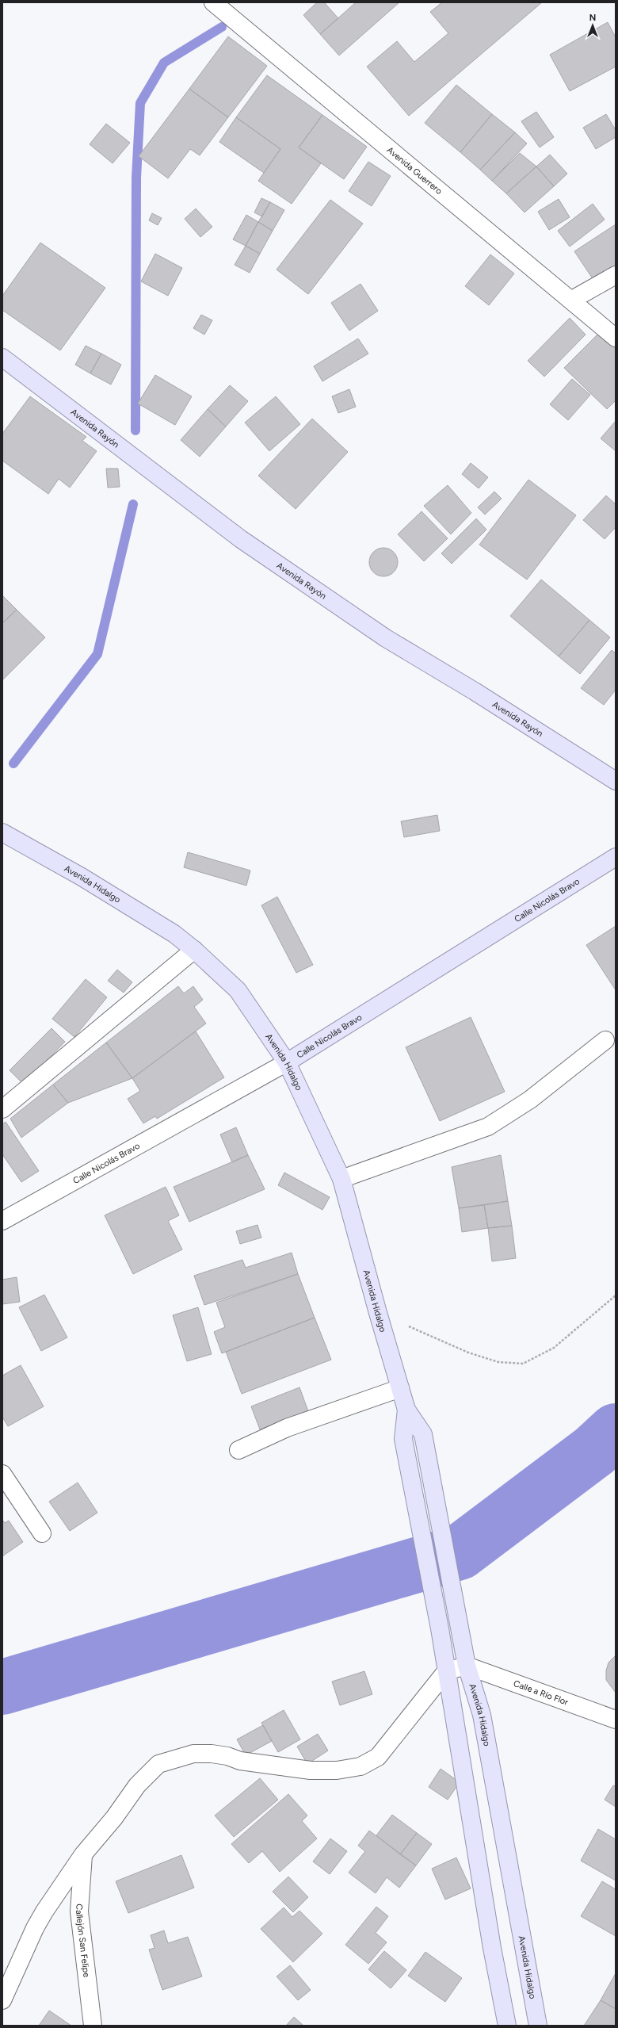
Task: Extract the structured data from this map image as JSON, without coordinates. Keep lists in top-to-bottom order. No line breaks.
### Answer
{"streets":{"main road":["Avenida Rayón","Avenida Hidalgo","Calle Nicolás Bravo"],"street":["Avenida Guerrero","Calle a Río Flor","Callejón San Felipe"]},"crossings":[["Avenida Hidalgo","Calle Nicolás Bravo"],["Avenida Hidalgo","Calle a Río Flor"]],"north":"top"}
